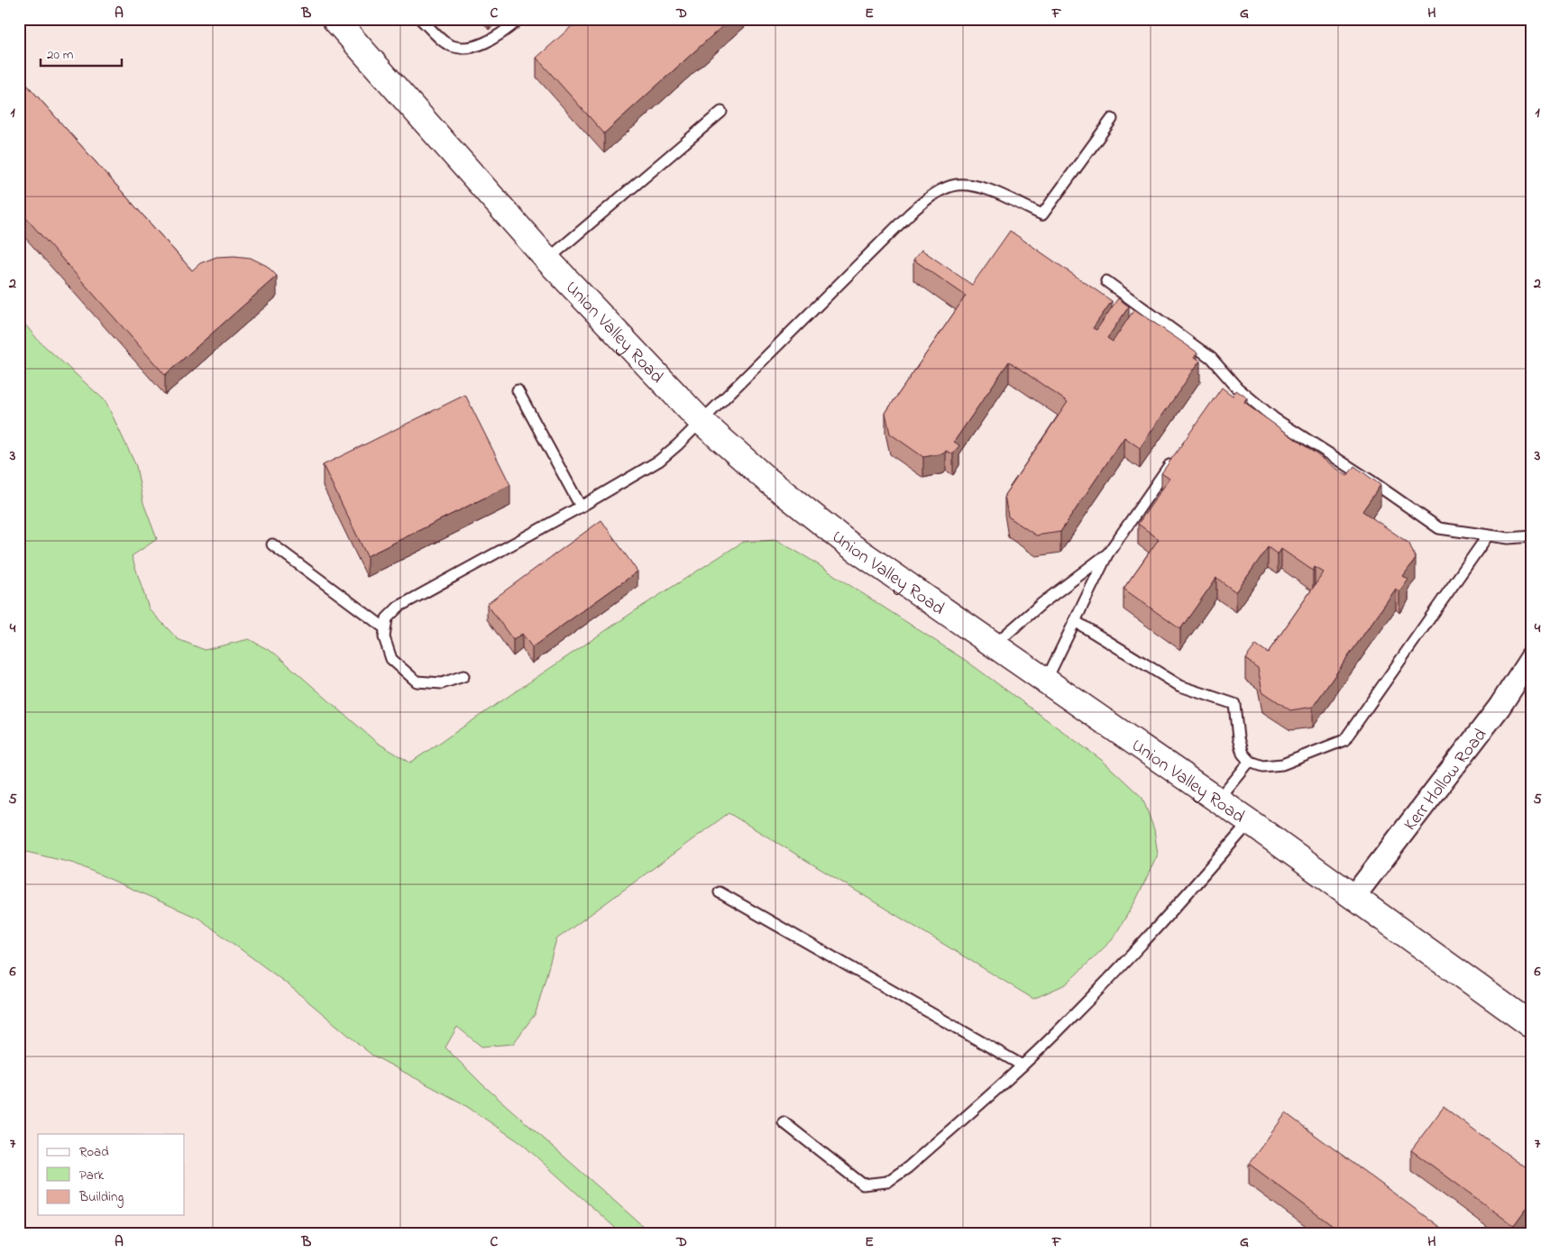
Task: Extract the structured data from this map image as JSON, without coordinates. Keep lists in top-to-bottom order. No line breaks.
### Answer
{"streets":{"street":["Union Valley Road","Kerr Hollow Road"]},"crossings":[["Union Valley Road","Kerr Hollow Road"]],"legend":["Road","Park","Building"],"scale_bar":"20 m","grid":{"columns":["A","B","C","D","E","F","G","H"],"rows":["1","2","3","4","5","6","7"]}}
